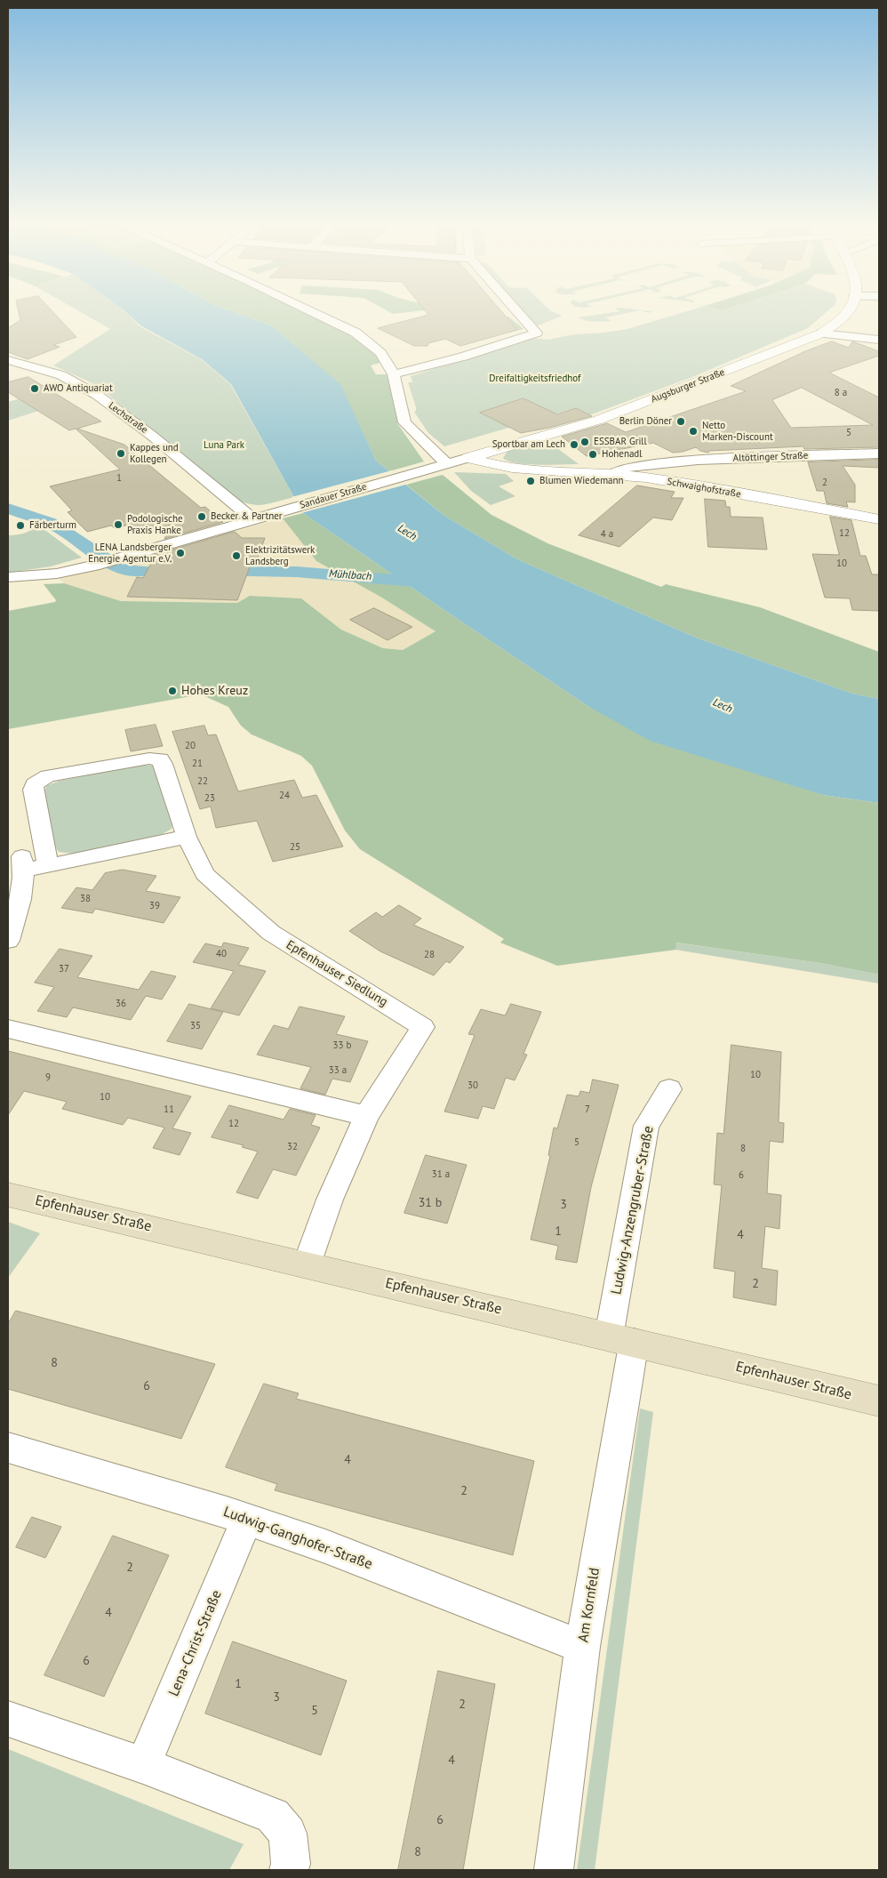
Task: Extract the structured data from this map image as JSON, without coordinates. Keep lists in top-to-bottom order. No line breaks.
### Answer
{"streets":{"main road":["Epfenhauser Straße"],"street":["Augsburger Straße","Lechstraße","Altöttinger Straße","Schwaighofstraße","Sandauer Straße","Epfenhauser Siedlung","Ludwig-Anzengruber-Straße","Ludwig-Ganghofer-Straße","Am Kornfeld","Lena-Christ-Straße"]},"crossings":[["Augsburger Straße","Schwaighofstraße"],["Augsburger Straße","Sandauer Straße"],["Lechstraße","Sandauer Straße"],["Altöttinger Straße","Schwaighofstraße"],["Epfenhauser Siedlung","Epfenhauser Straße"],["Ludwig-Anzengruber-Straße","Epfenhauser Straße"],["Ludwig-Anzengruber-Straße","Am Kornfeld"],["Epfenhauser Straße","Am Kornfeld"],["Ludwig-Ganghofer-Straße","Am Kornfeld"],["Ludwig-Ganghofer-Straße","Lena-Christ-Straße"]],"water":["Lech","Mühlbach"],"parks":["Dreifaltigkeitsfriedhof","Luna Park"],"places":["AWO Antiquariat","Berlin Döner","Netto Marken-Discount","ESSBAR Grill","Sportbar am Lech","Kappes und Kollegen","Hohenadl","Blumen Wiedemann","Becker & Partner","Podologische Praxis Hanke","Färberturm","LENA Landsberger Energie Agentur e.V.","Elektrizitätswerk Landsberg","Hohes Kreuz"],"house_numbers":["8 a","5","1","2","12","4 a","10","20","21","22","24","23","25","38","39","40","28","37","36","35","33 b","33 a","10","9","30","10","11","7","12","5","32","8","31 a","6","31 b","3","1","4","2","8","6","4","2","2","4","6","1","3","2","5","4","6","8"]}
